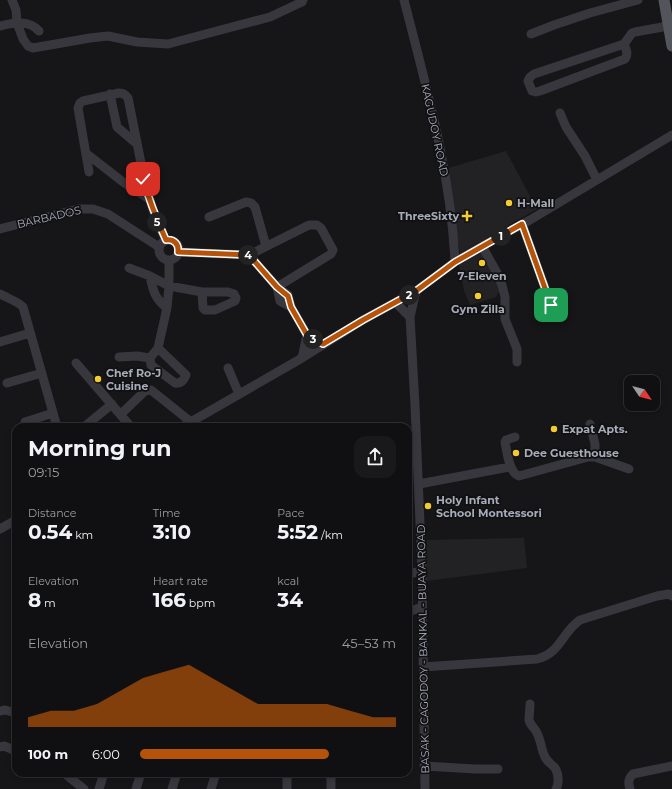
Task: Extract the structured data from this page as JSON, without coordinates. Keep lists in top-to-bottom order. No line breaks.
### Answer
{"streets":{"street":["KAGUDOY ROAD","BARBADOS","BASAK - CAGODOY - BANKAL - BUAYA ROAD"]},"places":{"other":["H-Mall","7-Eleven","Gym Zilla","Chef Ro-J Cuisine","Expat Apts.","Dee Guesthouse","Holy Infant School Montessori"],"health":["ThreeSixty"]},"north":"bottom right","page":{"pins":["5","1","4","2","3"],"heading":["Morning run","09:15"],"stats":[["Distance","0.54 km"],["Time","3:10"],["Pace","5:52 /km"],["Elevation","8 m"],["Heart rate","166 bpm"],["kcal","34"]],"chart":["Elevation","45–53 m"],"list":[{"name":"100 m","note":"6:00"}]}}
